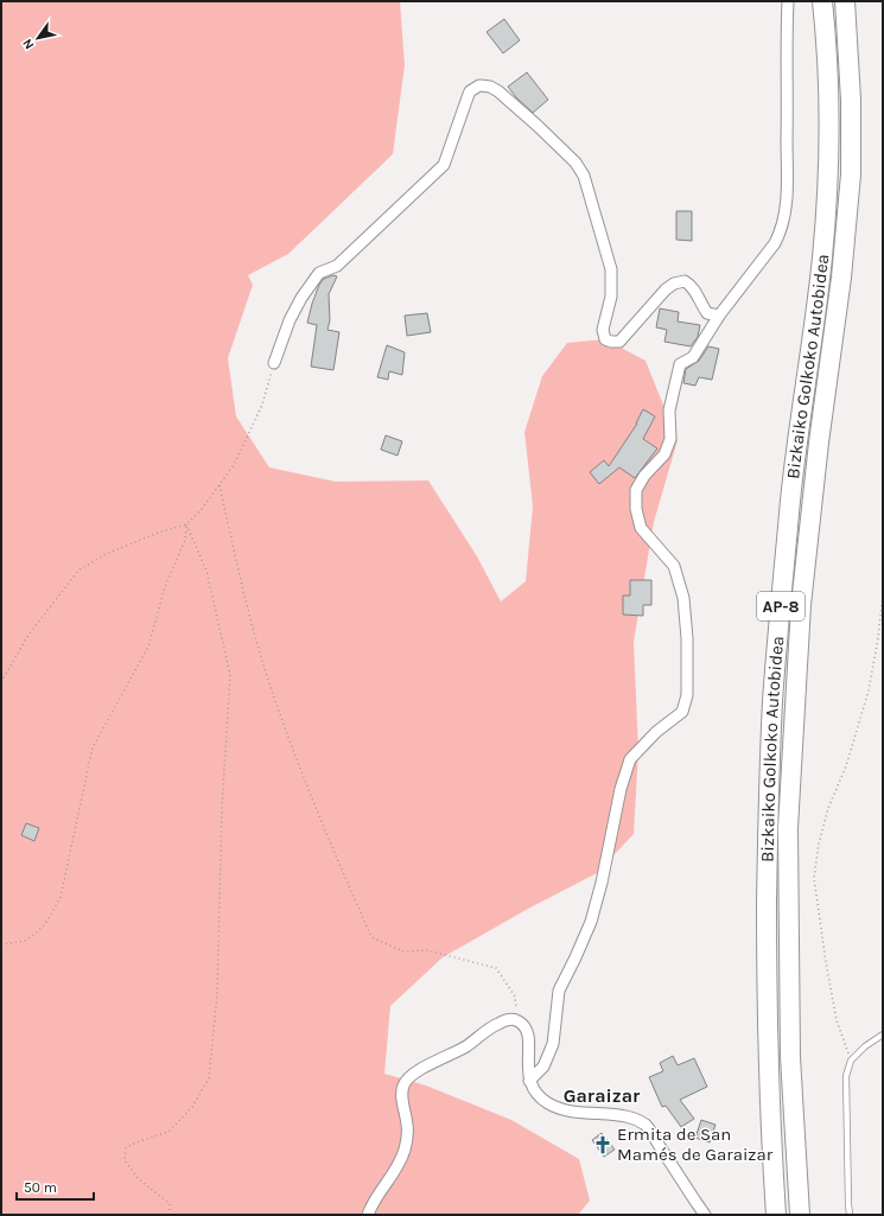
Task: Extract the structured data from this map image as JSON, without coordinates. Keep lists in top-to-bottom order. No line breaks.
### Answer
{"streets":{"highway":["Bizkaiko Golkoko Autobidea","AP-8"]},"districts":["Garaizar"],"places":{"church":["Ermita de San Mamés de Garaizar"]},"scale_bar":"50 m","north":"bottom left"}
